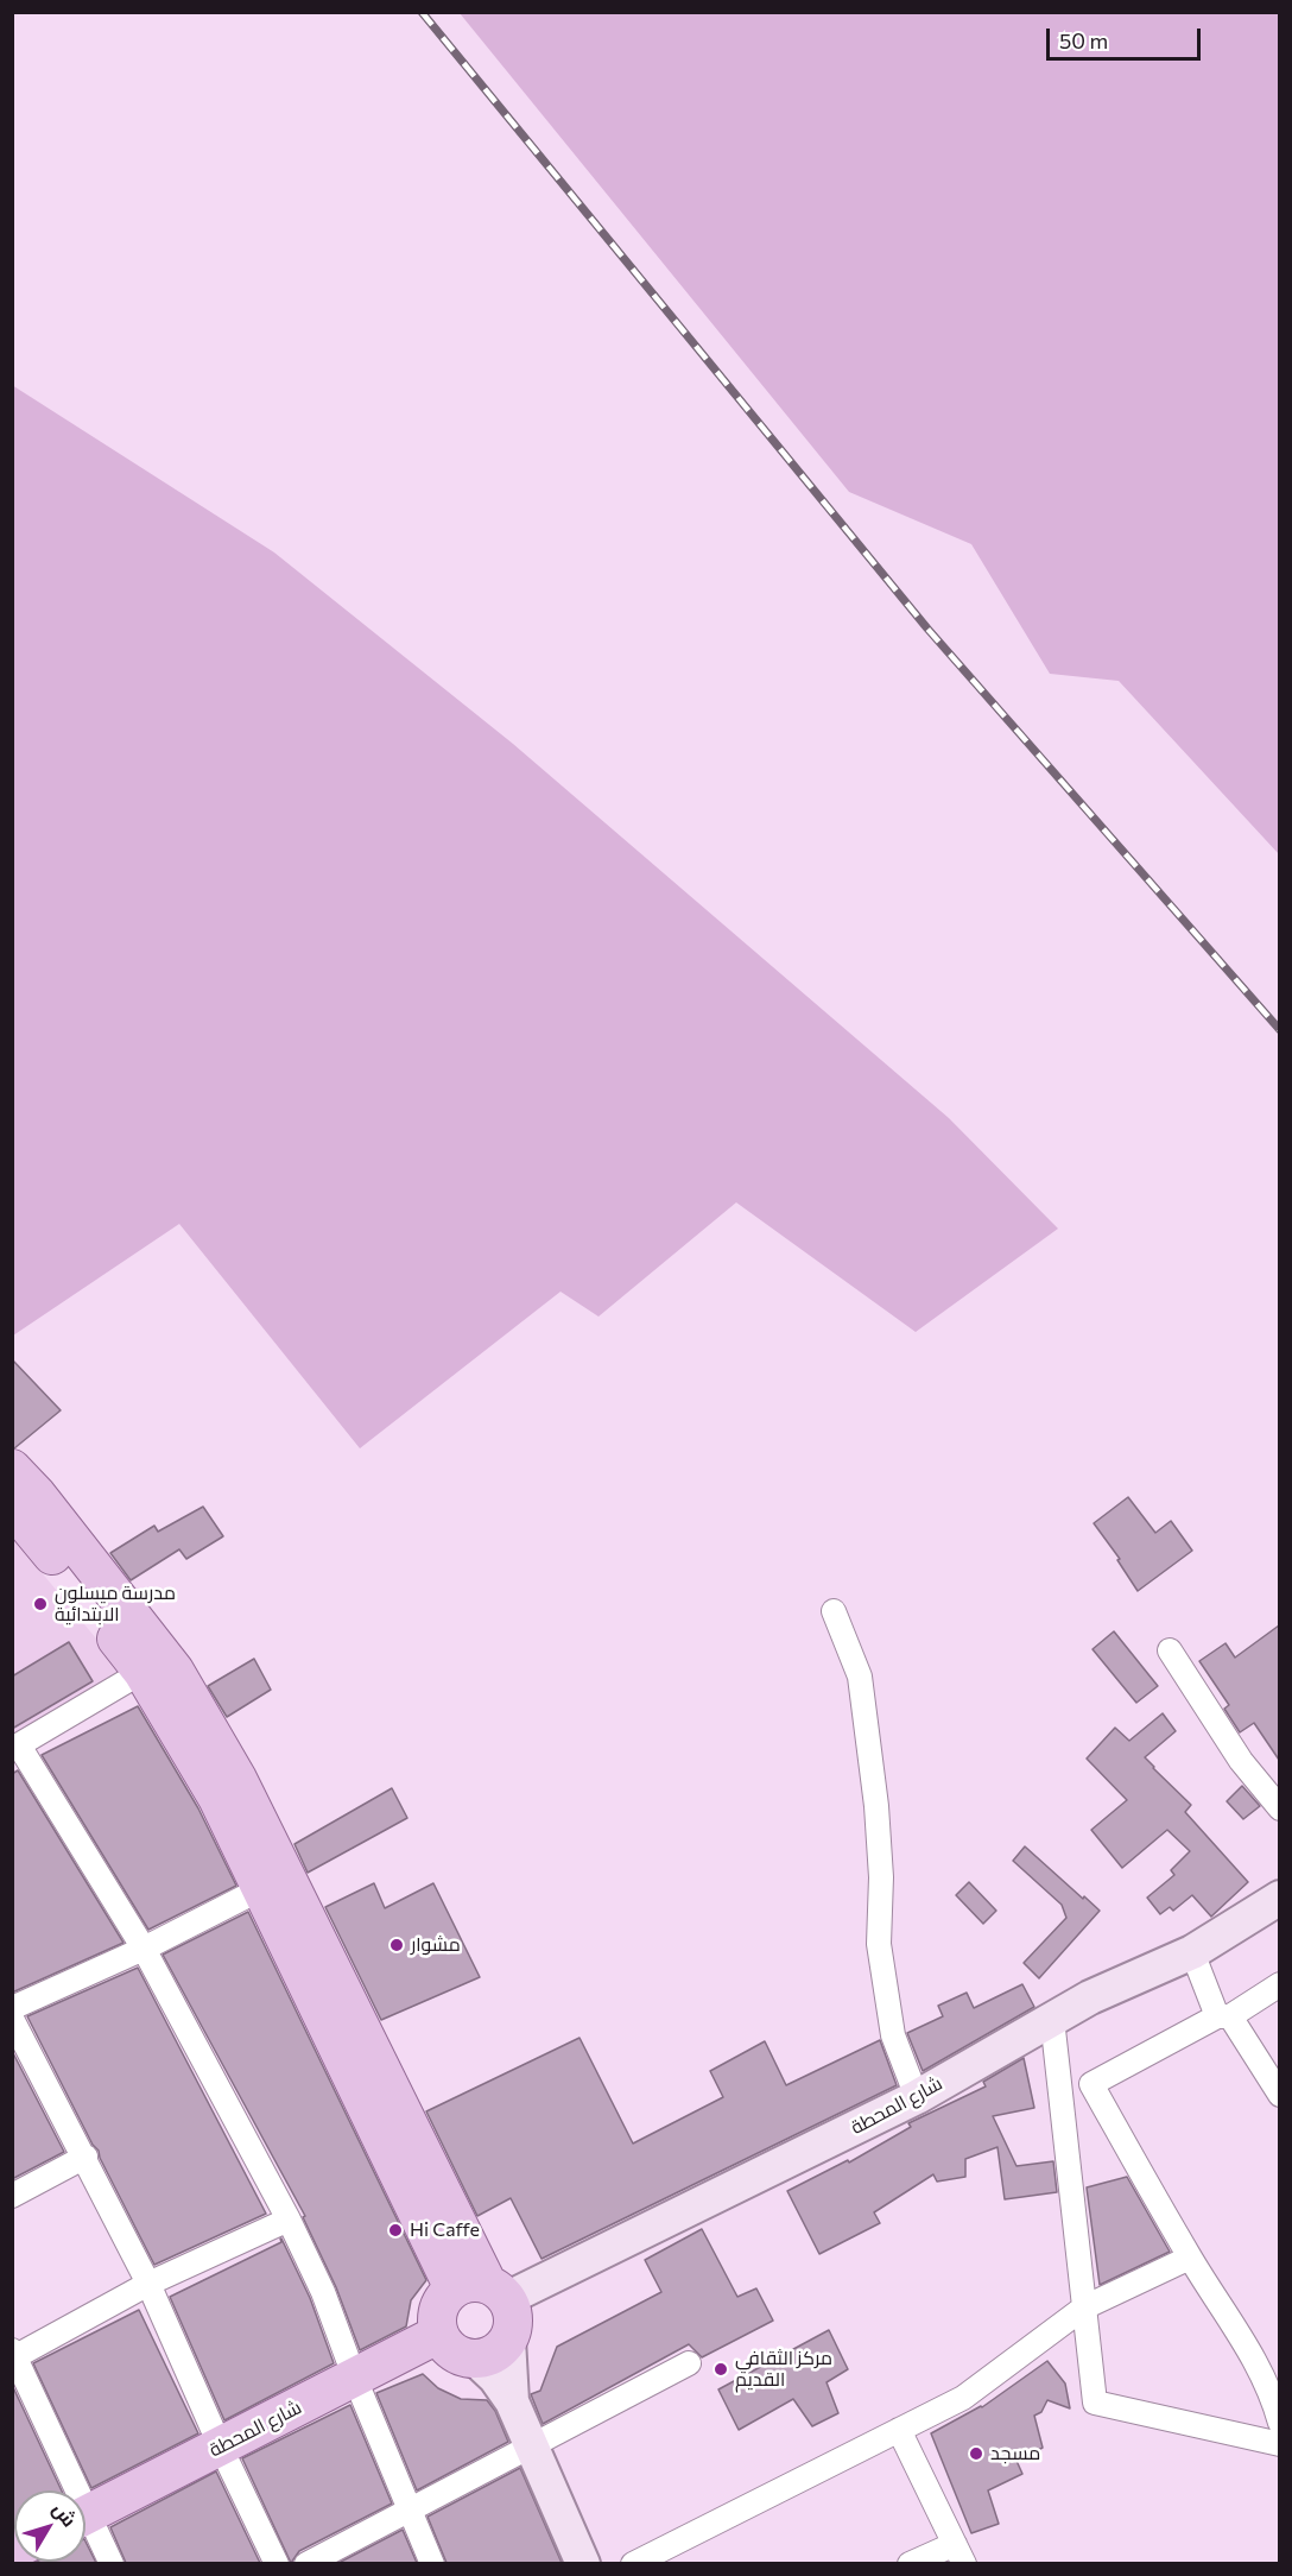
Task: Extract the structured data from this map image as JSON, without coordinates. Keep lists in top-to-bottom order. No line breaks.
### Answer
{"streets":{"main road":["شارع المحطة"]},"places":["مدرسة ميسلون الابتدائية","مشوار","Hi Caffe","مركز الثقافي القديم","مسجد"],"scale_bar":"50 m","north":"top right"}
